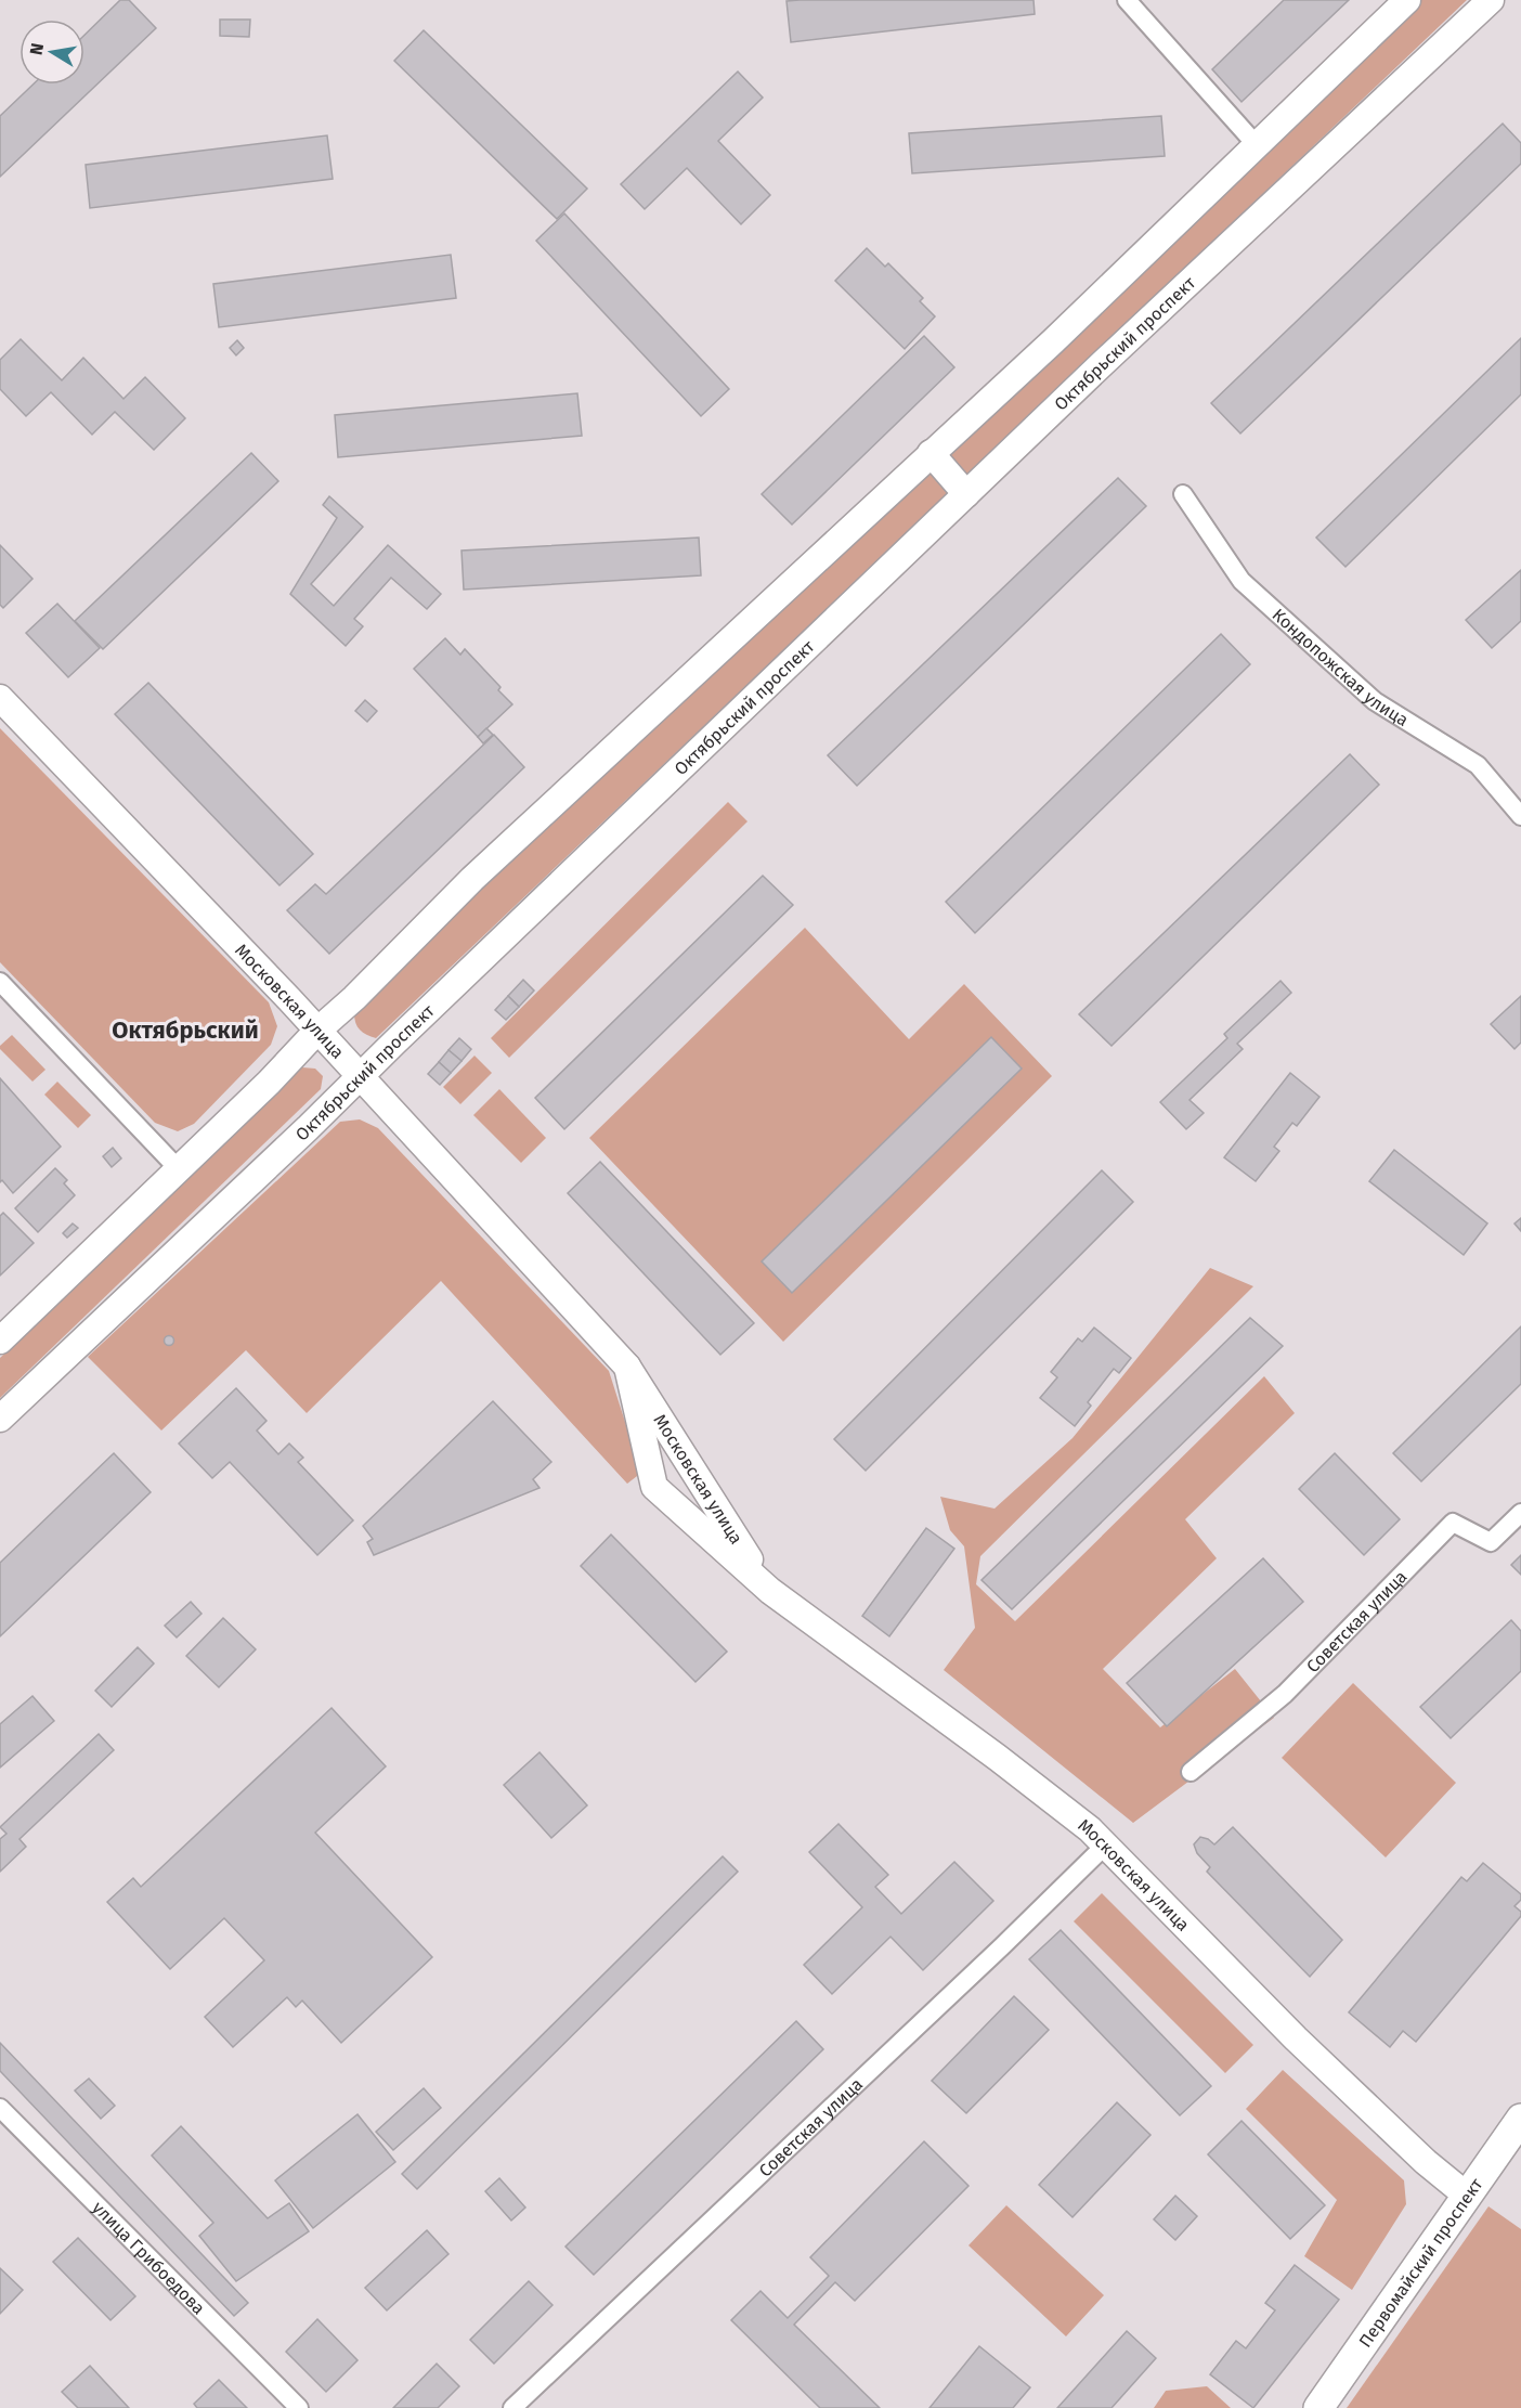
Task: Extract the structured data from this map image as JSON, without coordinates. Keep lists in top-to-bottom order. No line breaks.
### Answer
{"streets":{"main road":["Октябрьский проспект","Московская улица","Первомайский проспект"],"street":["Кондопожская улица","Советская улица","улица Грибоедова"]},"crossings":[["Октябрьский проспект","Московская улица"],["Московская улица","Советская улица"],["Московская улица","Первомайский проспект"]],"districts":["Октябрьский"],"north":"left"}
